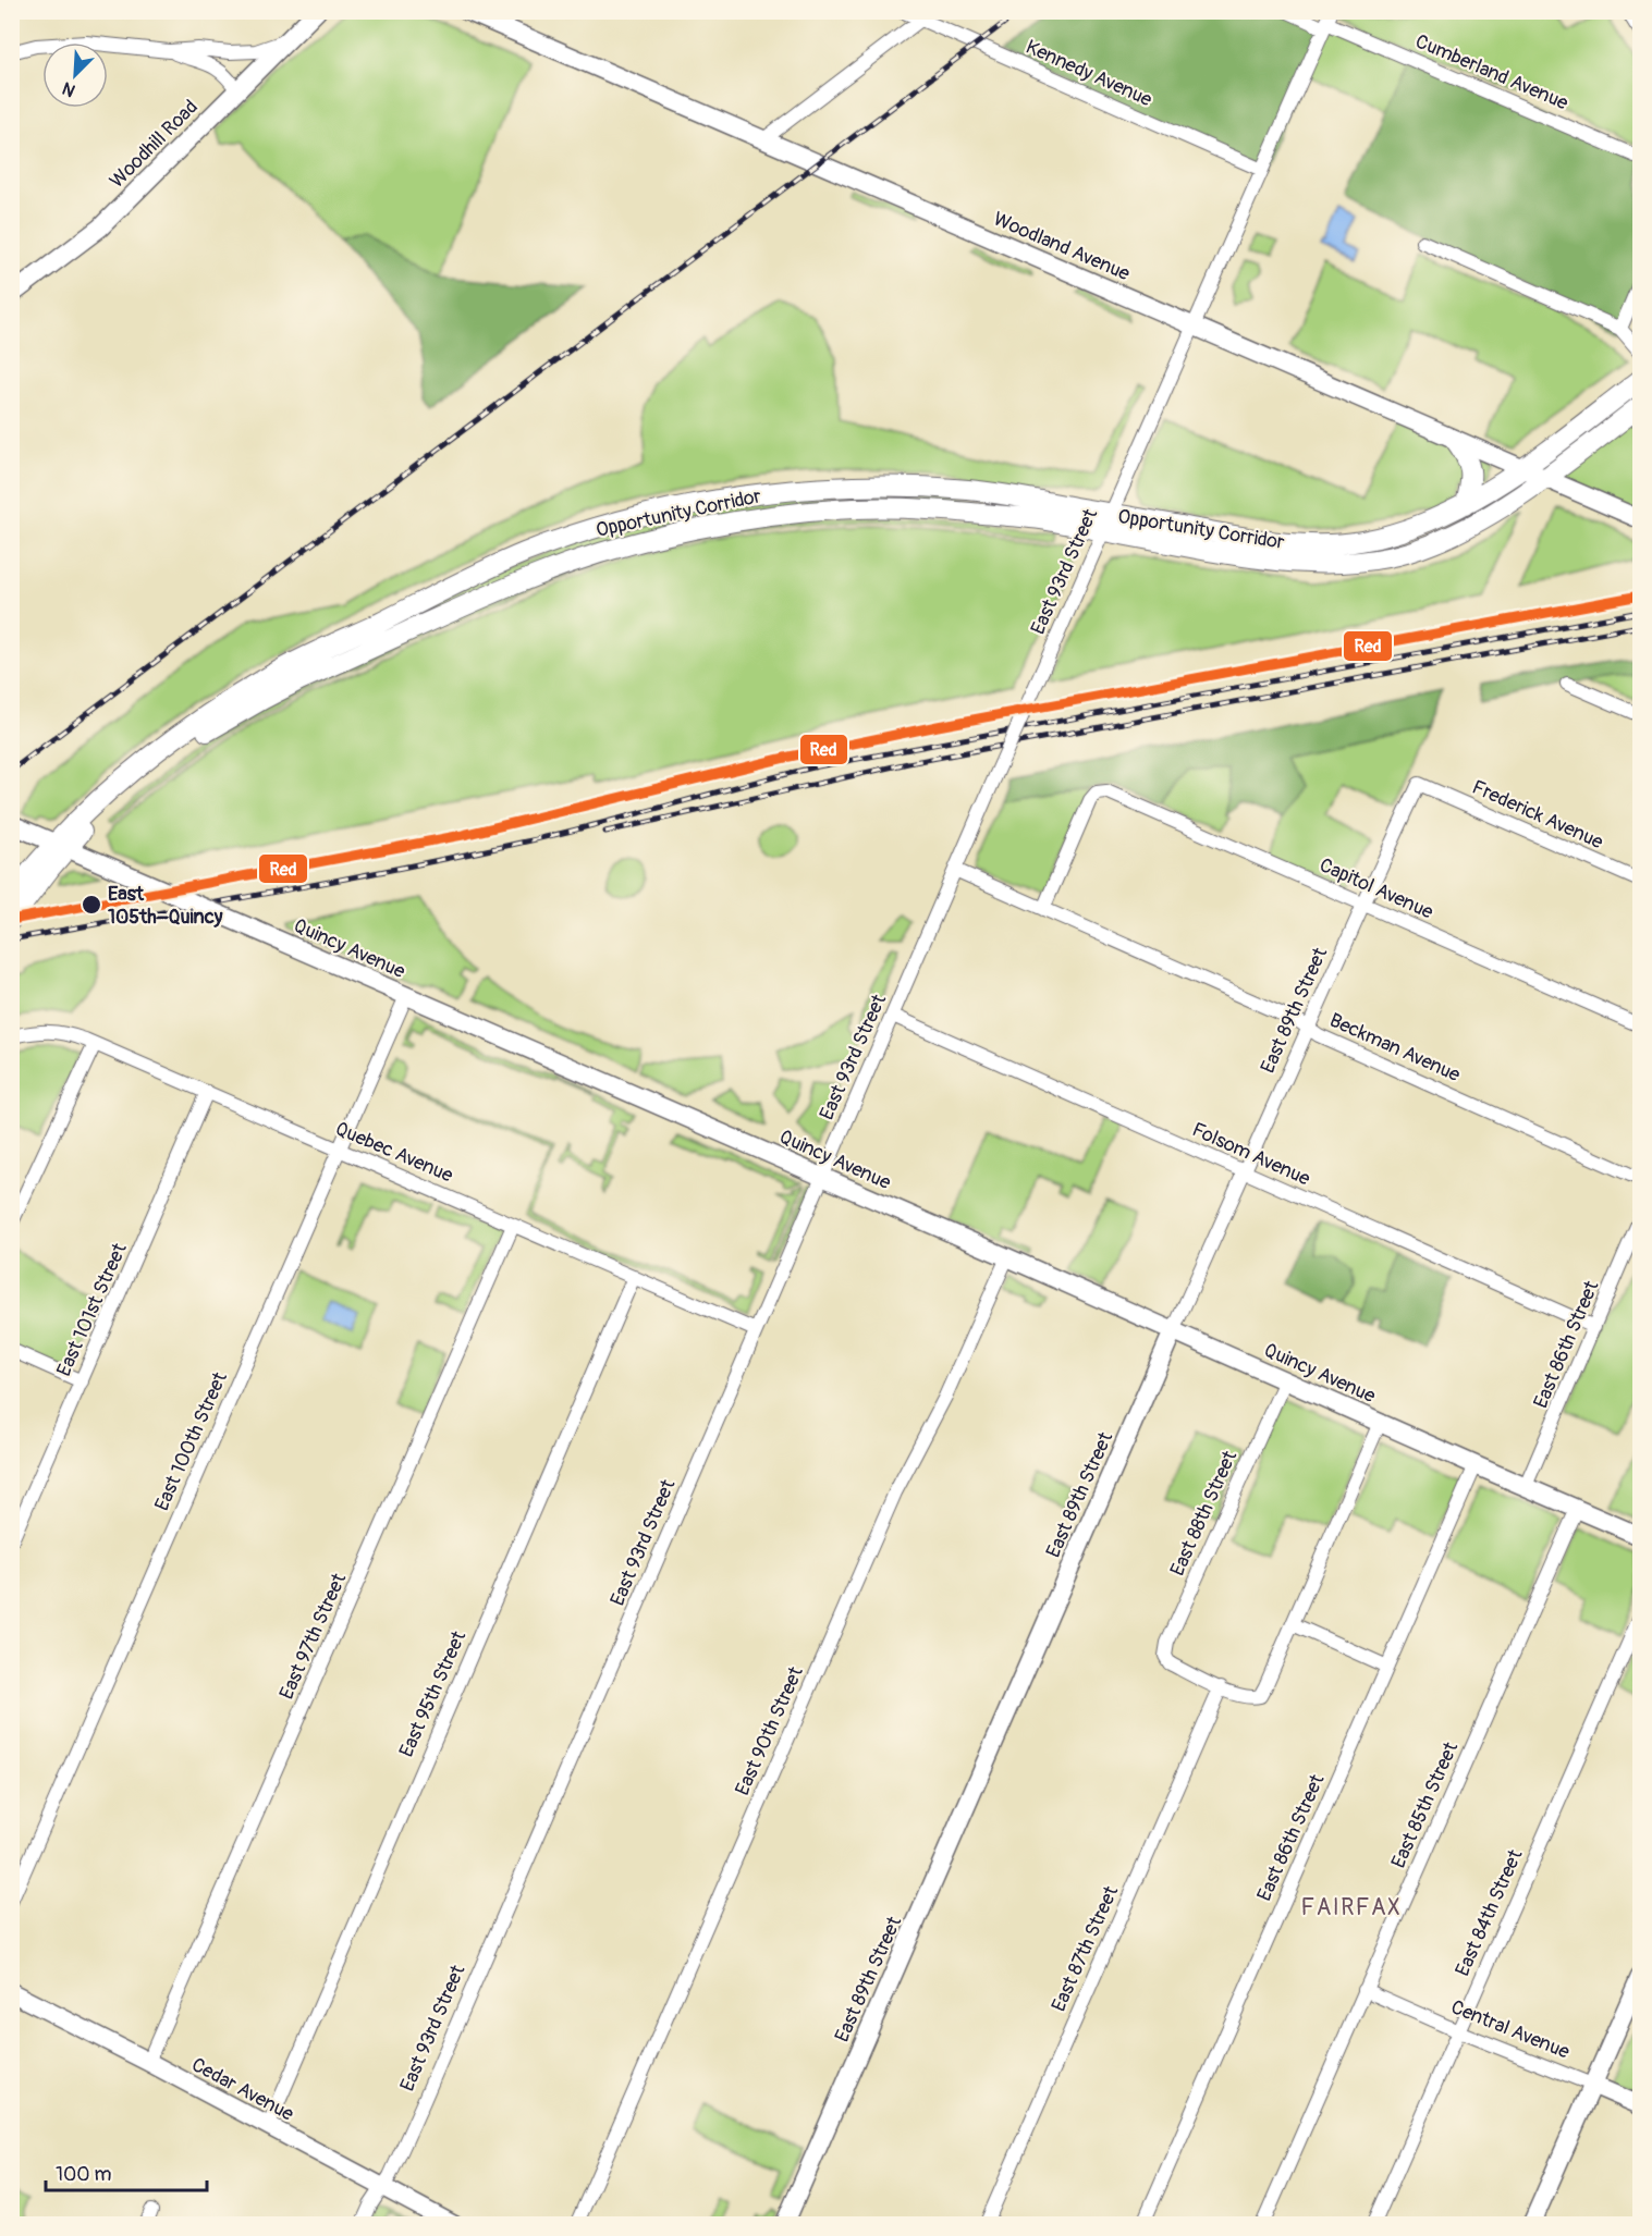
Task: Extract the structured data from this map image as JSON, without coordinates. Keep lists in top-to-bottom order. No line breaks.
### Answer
{"streets":{"main road":["Opportunity Corridor"],"street":["Cumberland Avenue","Kennedy Avenue","Woodhill Road","Woodland Avenue","East 93rd Street","Frederick Avenue","Capitol Avenue","Quincy Avenue","East 89th Street","Beckman Avenue","Quebec Avenue","Folsom Avenue","East 101st Street","East 86th Street","East 100th Street","East 88th Street","East 97th Street","East 95th Street","East 90th Street","East 85th Street","East 84th Street","East 87th Street","Central Avenue","Cedar Avenue"]},"crossings":[["Cumberland Avenue","East 93rd Street"],["Kennedy Avenue","East 93rd Street"],["Woodland Avenue","Opportunity Corridor"],["Woodland Avenue","East 93rd Street"],["Opportunity Corridor","East 93rd Street"],["Opportunity Corridor","Quincy Avenue"],["East 93rd Street","Quincy Avenue"],["East 93rd Street","Beckman Avenue"],["East 93rd Street","Quebec Avenue"],["East 93rd Street","Folsom Avenue"],["East 93rd Street","Cedar Avenue"],["Frederick Avenue","East 89th Street"],["Capitol Avenue","East 89th Street"],["Capitol Avenue","Beckman Avenue"],["Quincy Avenue","East 89th Street"],["Quincy Avenue","East 86th Street"],["Quincy Avenue","East 100th Street"],["Quincy Avenue","East 88th Street"],["Quincy Avenue","East 90th Street"],["Quincy Avenue","East 85th Street"],["East 89th Street","Beckman Avenue"],["East 89th Street","Folsom Avenue"],["Quebec Avenue","East 101st Street"],["Quebec Avenue","East 100th Street"],["Quebec Avenue","East 97th Street"],["Quebec Avenue","East 95th Street"],["Folsom Avenue","East 86th Street"],["East 88th Street","East 87th Street"],["East 97th Street","Cedar Avenue"],["East 95th Street","Cedar Avenue"],["East 85th Street","Central Avenue"],["East 84th Street","Central Avenue"]],"districts":["FAIRFAX"],"places":["East 105th–Quincy"],"lines":["transit line Red"],"scale_bar":"100 m","north":"bottom left"}
